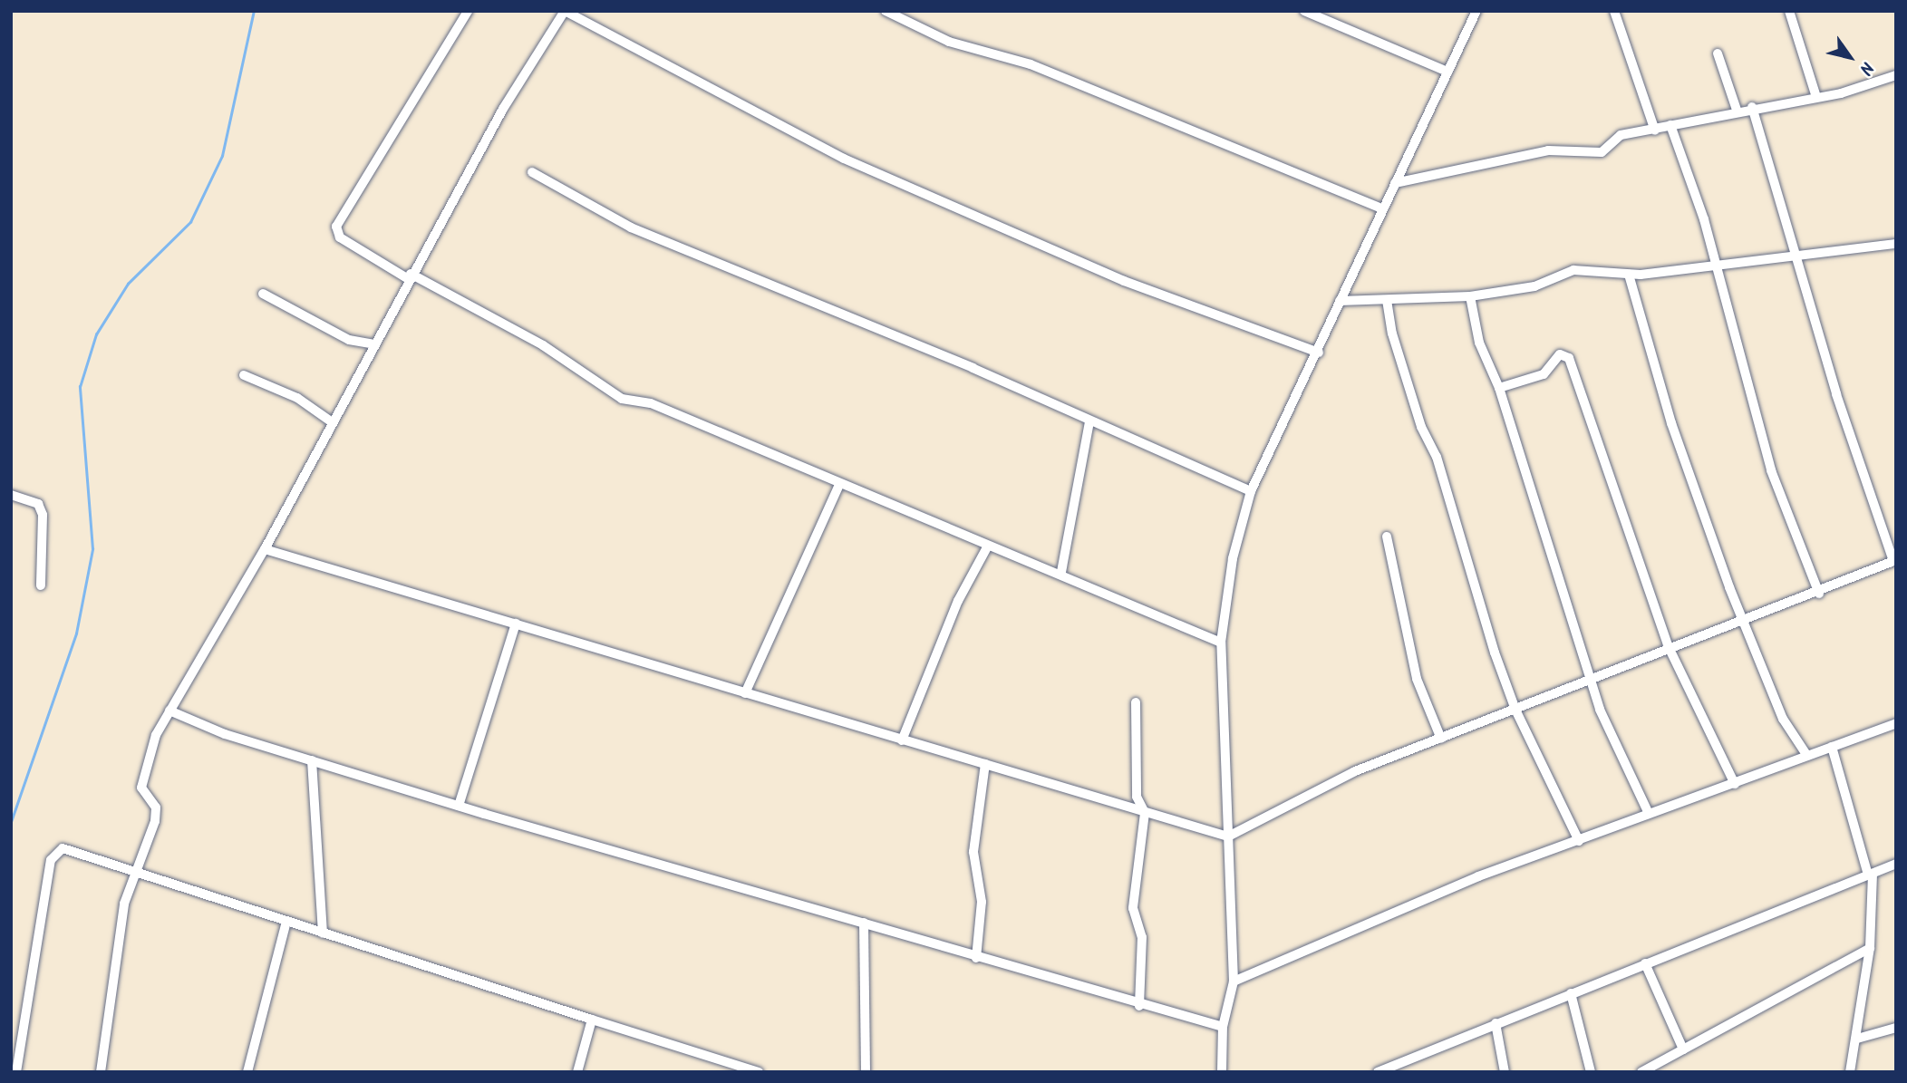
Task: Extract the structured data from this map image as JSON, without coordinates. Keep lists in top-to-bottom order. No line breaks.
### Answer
{"north":"bottom right"}
